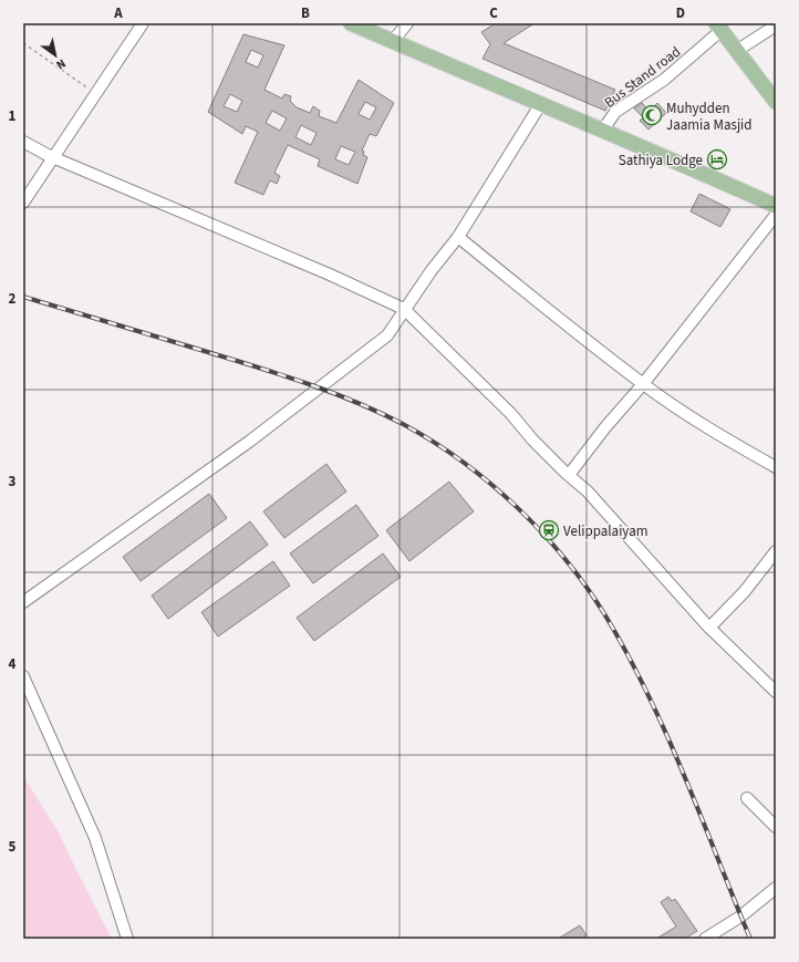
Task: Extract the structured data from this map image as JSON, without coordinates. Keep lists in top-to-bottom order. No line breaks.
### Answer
{"streets":{"street":["Bus Stand road"]},"places":{"mosque":["Muhydden Jaamia Masjid"],"hotel":["Sathiya Lodge"],"station":["Velippalaiyam"]},"north":"bottom right","grid":{"columns":["A","B","C","D"],"rows":["1","2","3","4","5"]}}
